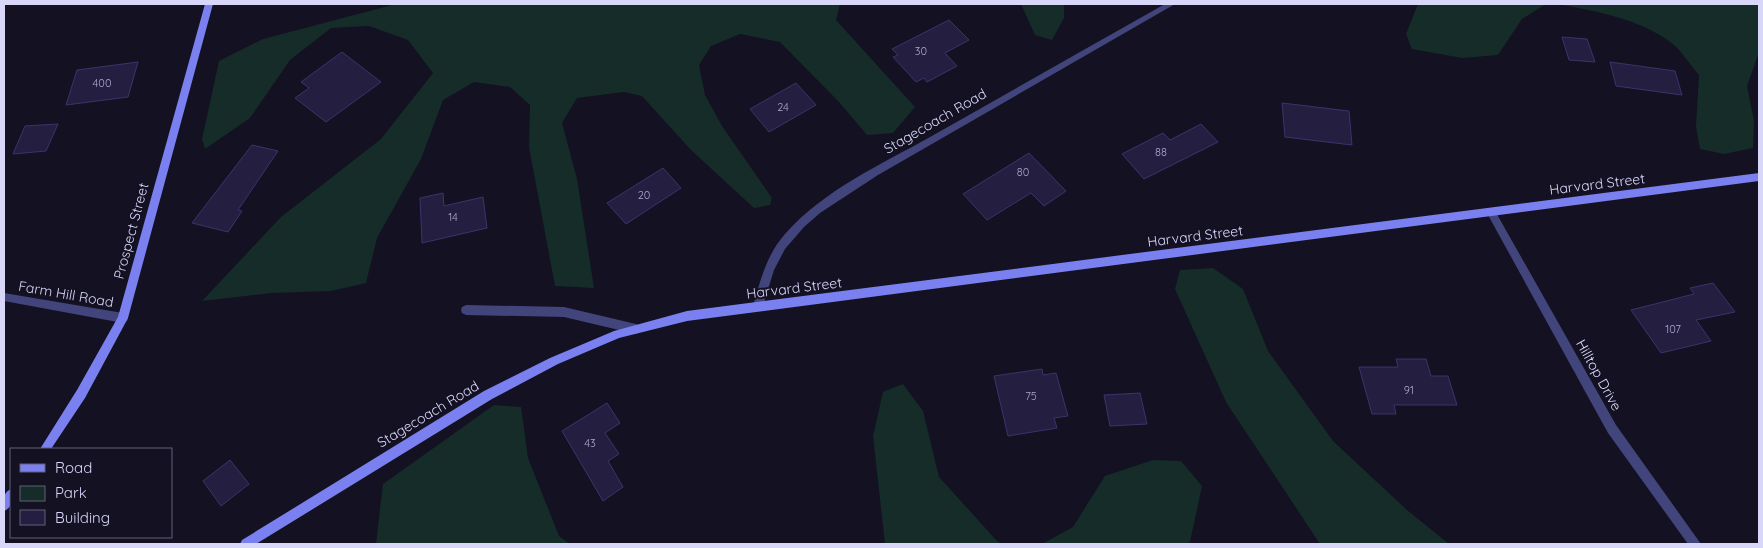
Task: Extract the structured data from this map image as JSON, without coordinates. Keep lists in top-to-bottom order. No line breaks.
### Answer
{"streets":{"main road":["Stagecoach Road","Harvard Street","Prospect Street"],"street":["Farm Hill Road","Hilltop Drive"]},"crossings":[["Stagecoach Road","Harvard Street"],["Harvard Street","Hilltop Drive"],["Prospect Street","Farm Hill Road"]],"house_numbers":["30","400","24","88","80","20","14","107","91","75","43"],"legend":["Road","Park","Building"]}
